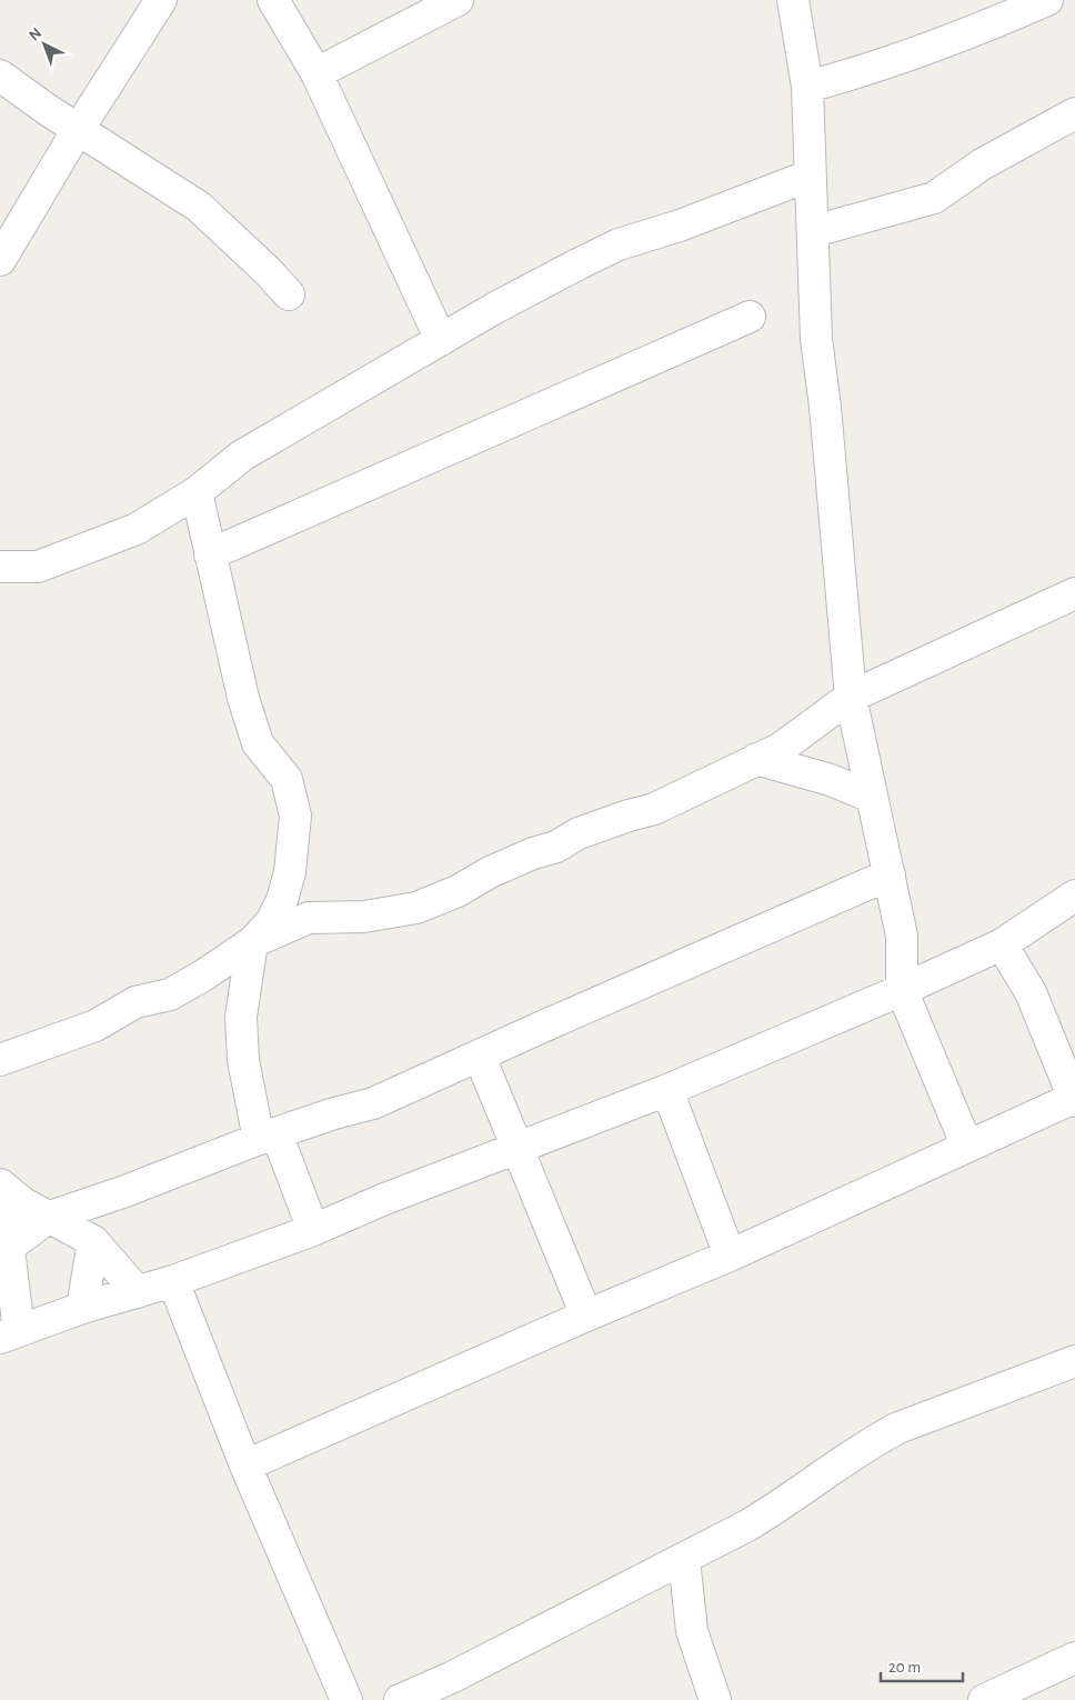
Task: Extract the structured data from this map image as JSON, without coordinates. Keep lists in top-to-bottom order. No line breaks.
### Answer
{"scale_bar":"20 m","north":"top left"}
